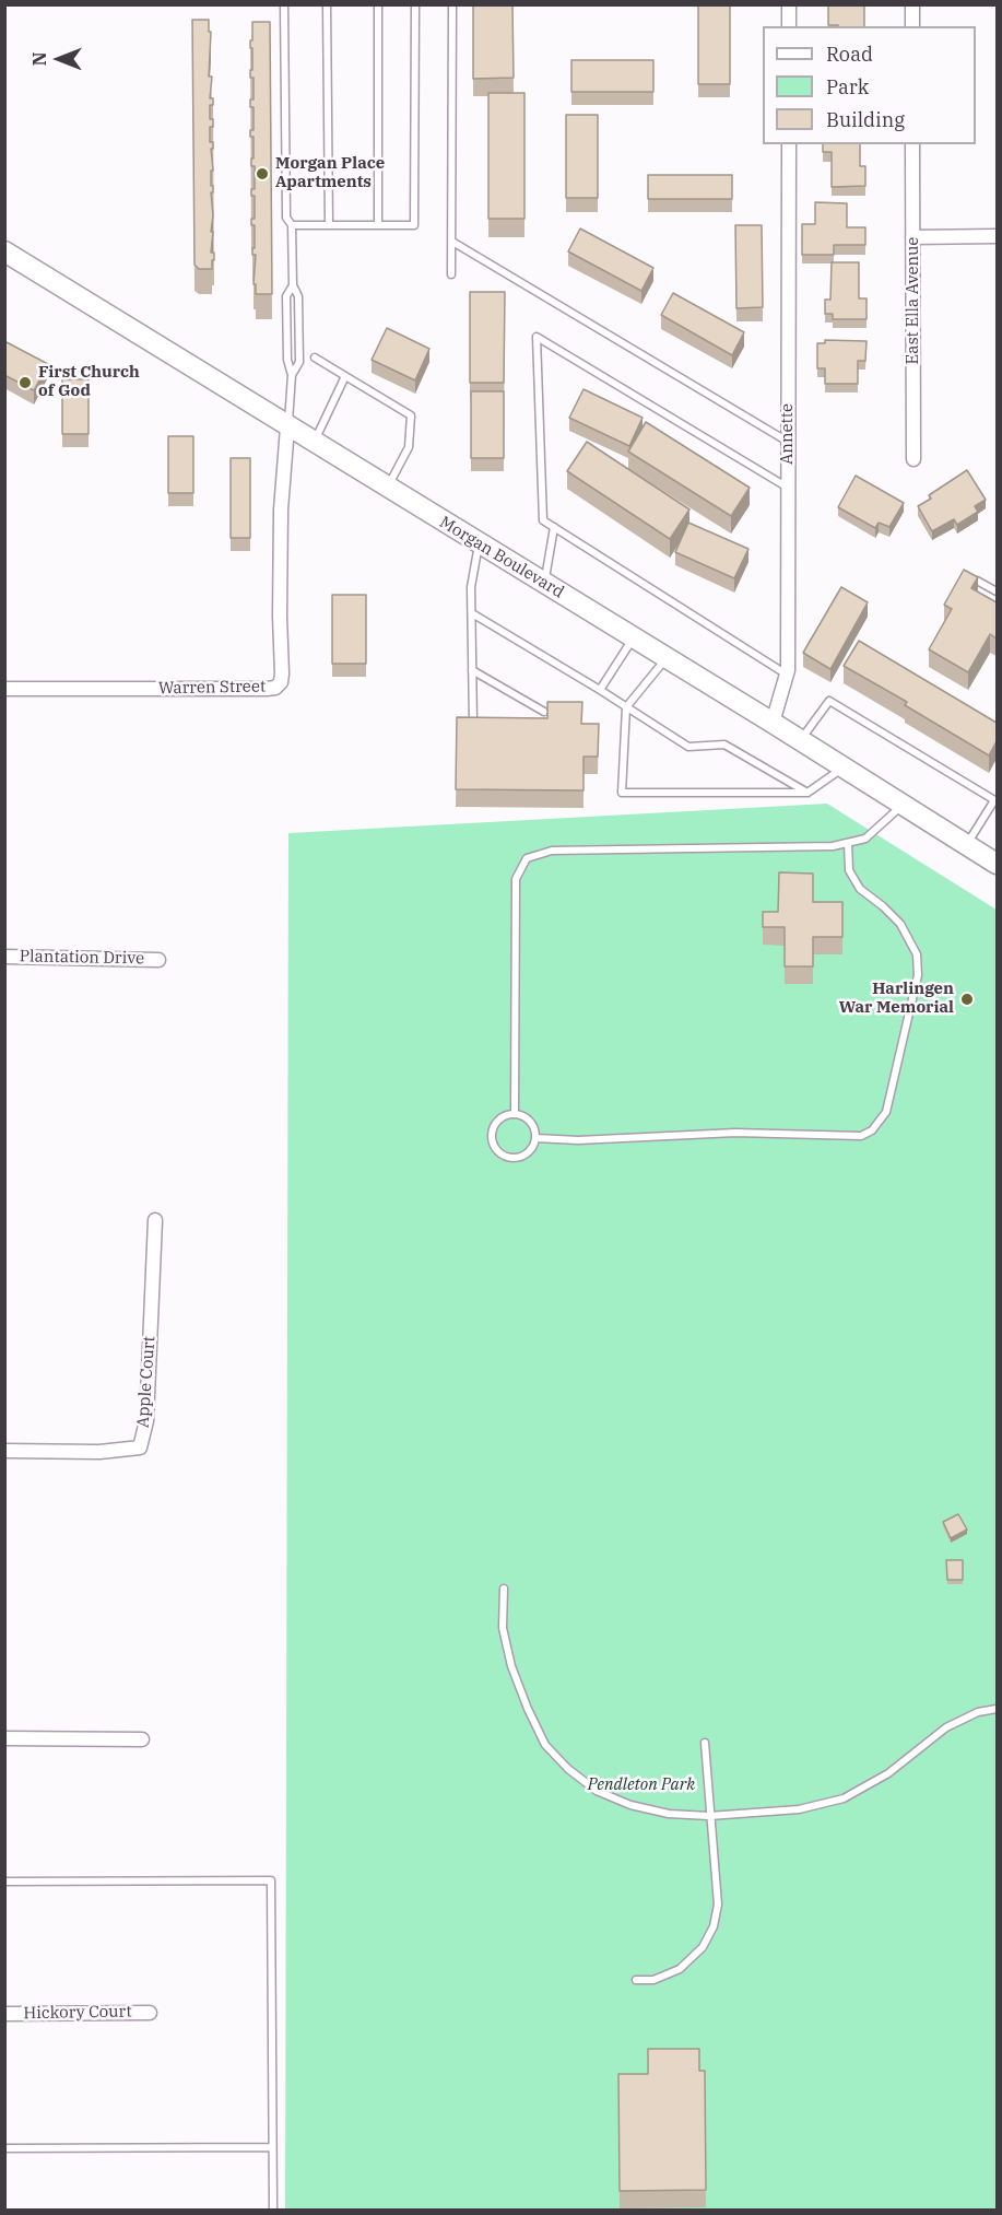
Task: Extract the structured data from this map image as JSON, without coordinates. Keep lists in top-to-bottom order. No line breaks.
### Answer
{"streets":{"main road":["Morgan Boulevard"],"street":["East Ella Avenue","Annette","Warren Street","Plantation Drive","Apple Court","Hickory Court"]},"crossings":[["Annette","Morgan Boulevard"],["Morgan Boulevard","Warren Street"]],"parks":["Pendleton Park"],"places":["Morgan Place Apartments","First Church of God","Harlingen War Memorial"],"legend":["Road","Park","Building"],"north":"left"}
